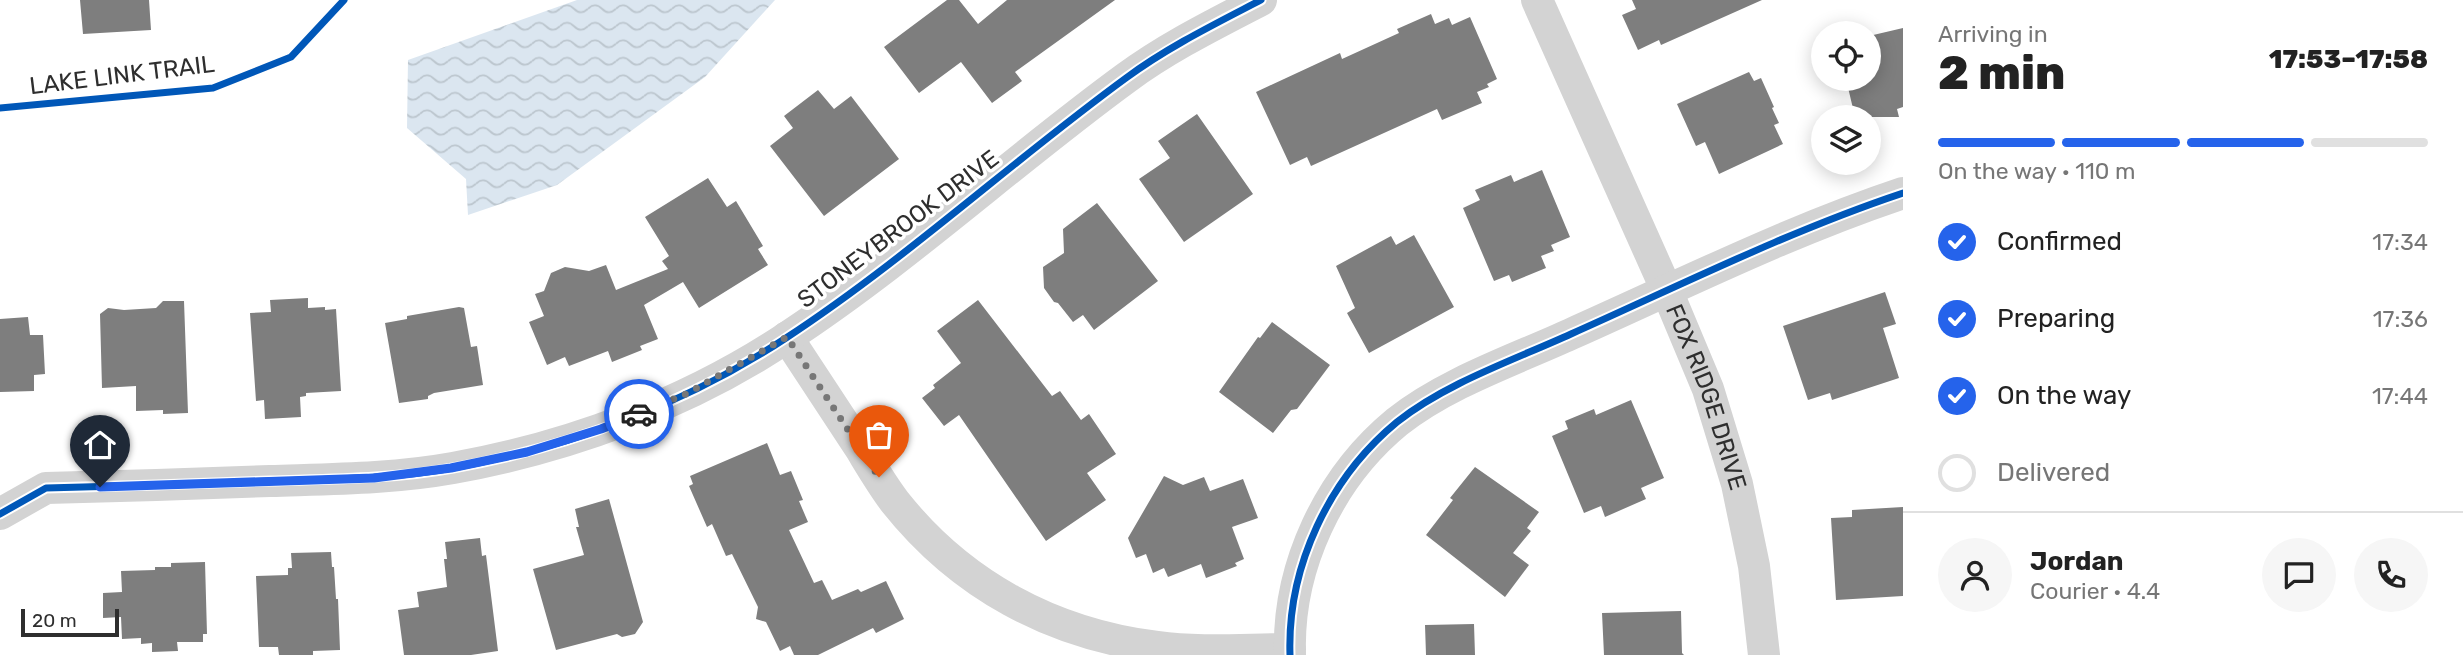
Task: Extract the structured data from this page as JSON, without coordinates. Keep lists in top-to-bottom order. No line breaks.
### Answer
{"streets":{"street":["STONEYBROOK DRIVE","FOX RIDGE DRIVE"],"cycle path":["LAKE LINK TRAIL"]},"scale_bar":"20 m","page":{"heading":["2 min","Arriving in","17:53–17:58"],"panel":["Jordan","Courier · 4.4"],"bar":"On the way · 110 m","list":[["Confirmed","17:34"],["Preparing","17:36"],["On the way","17:44"],"Delivered"],"scale":"20 m"}}
